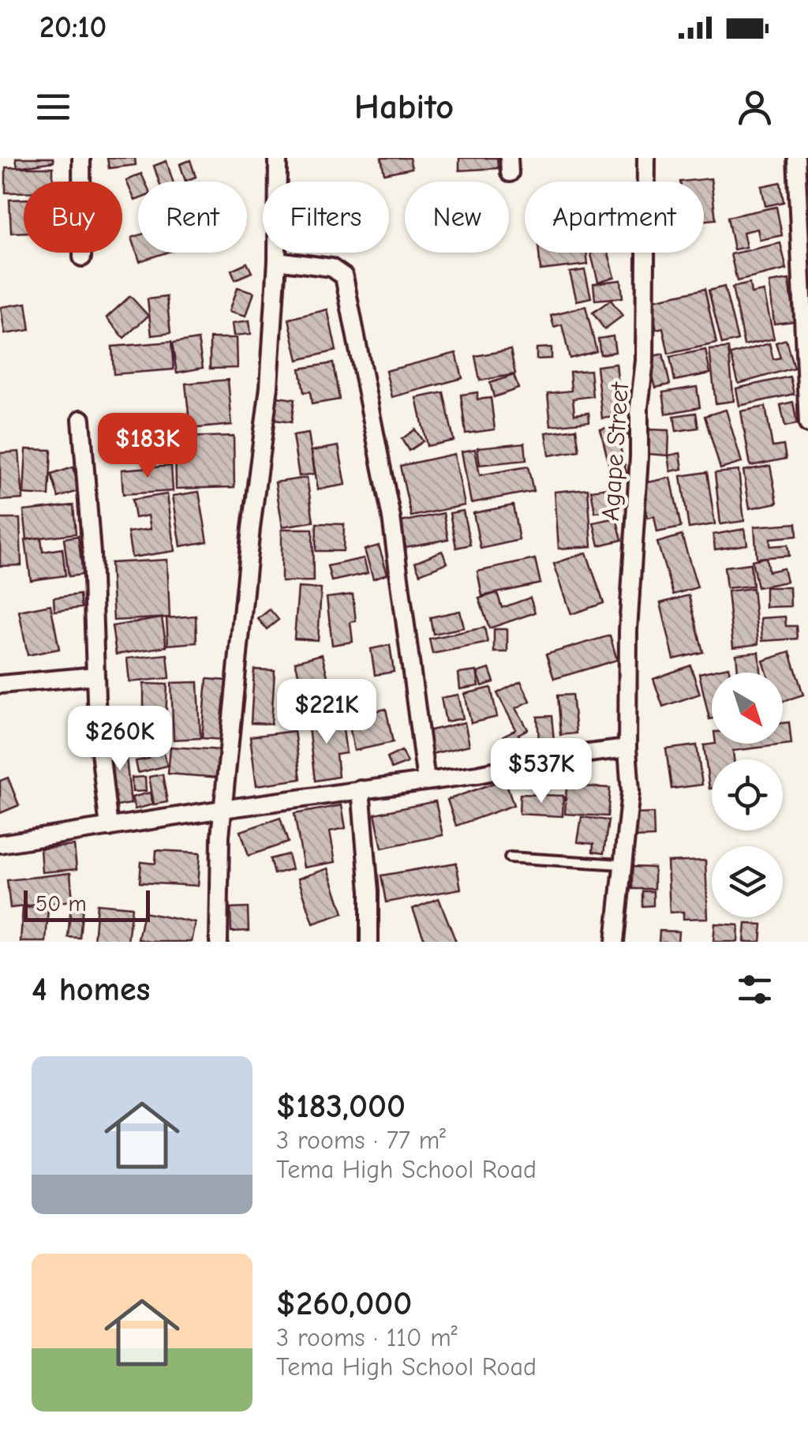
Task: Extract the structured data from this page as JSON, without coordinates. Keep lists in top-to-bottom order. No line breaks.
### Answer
{"streets":{"street":["Agape Street"]},"scale_bar":"50 m","north":"bottom right","page":{"status":"20:10","header":"Habito","chip":["Buy","Rent","Filters","New","Apartment"],"price":["$183K","$221K","$260K","$537K"],"scale":"50 m","heading":"4 homes","list":[{"name":"$183,000","note":"3 rooms · 77 m² · Tema High School Road"},{"name":"$260,000","note":"3 rooms · 110 m² · Tema High School Road"}]}}
